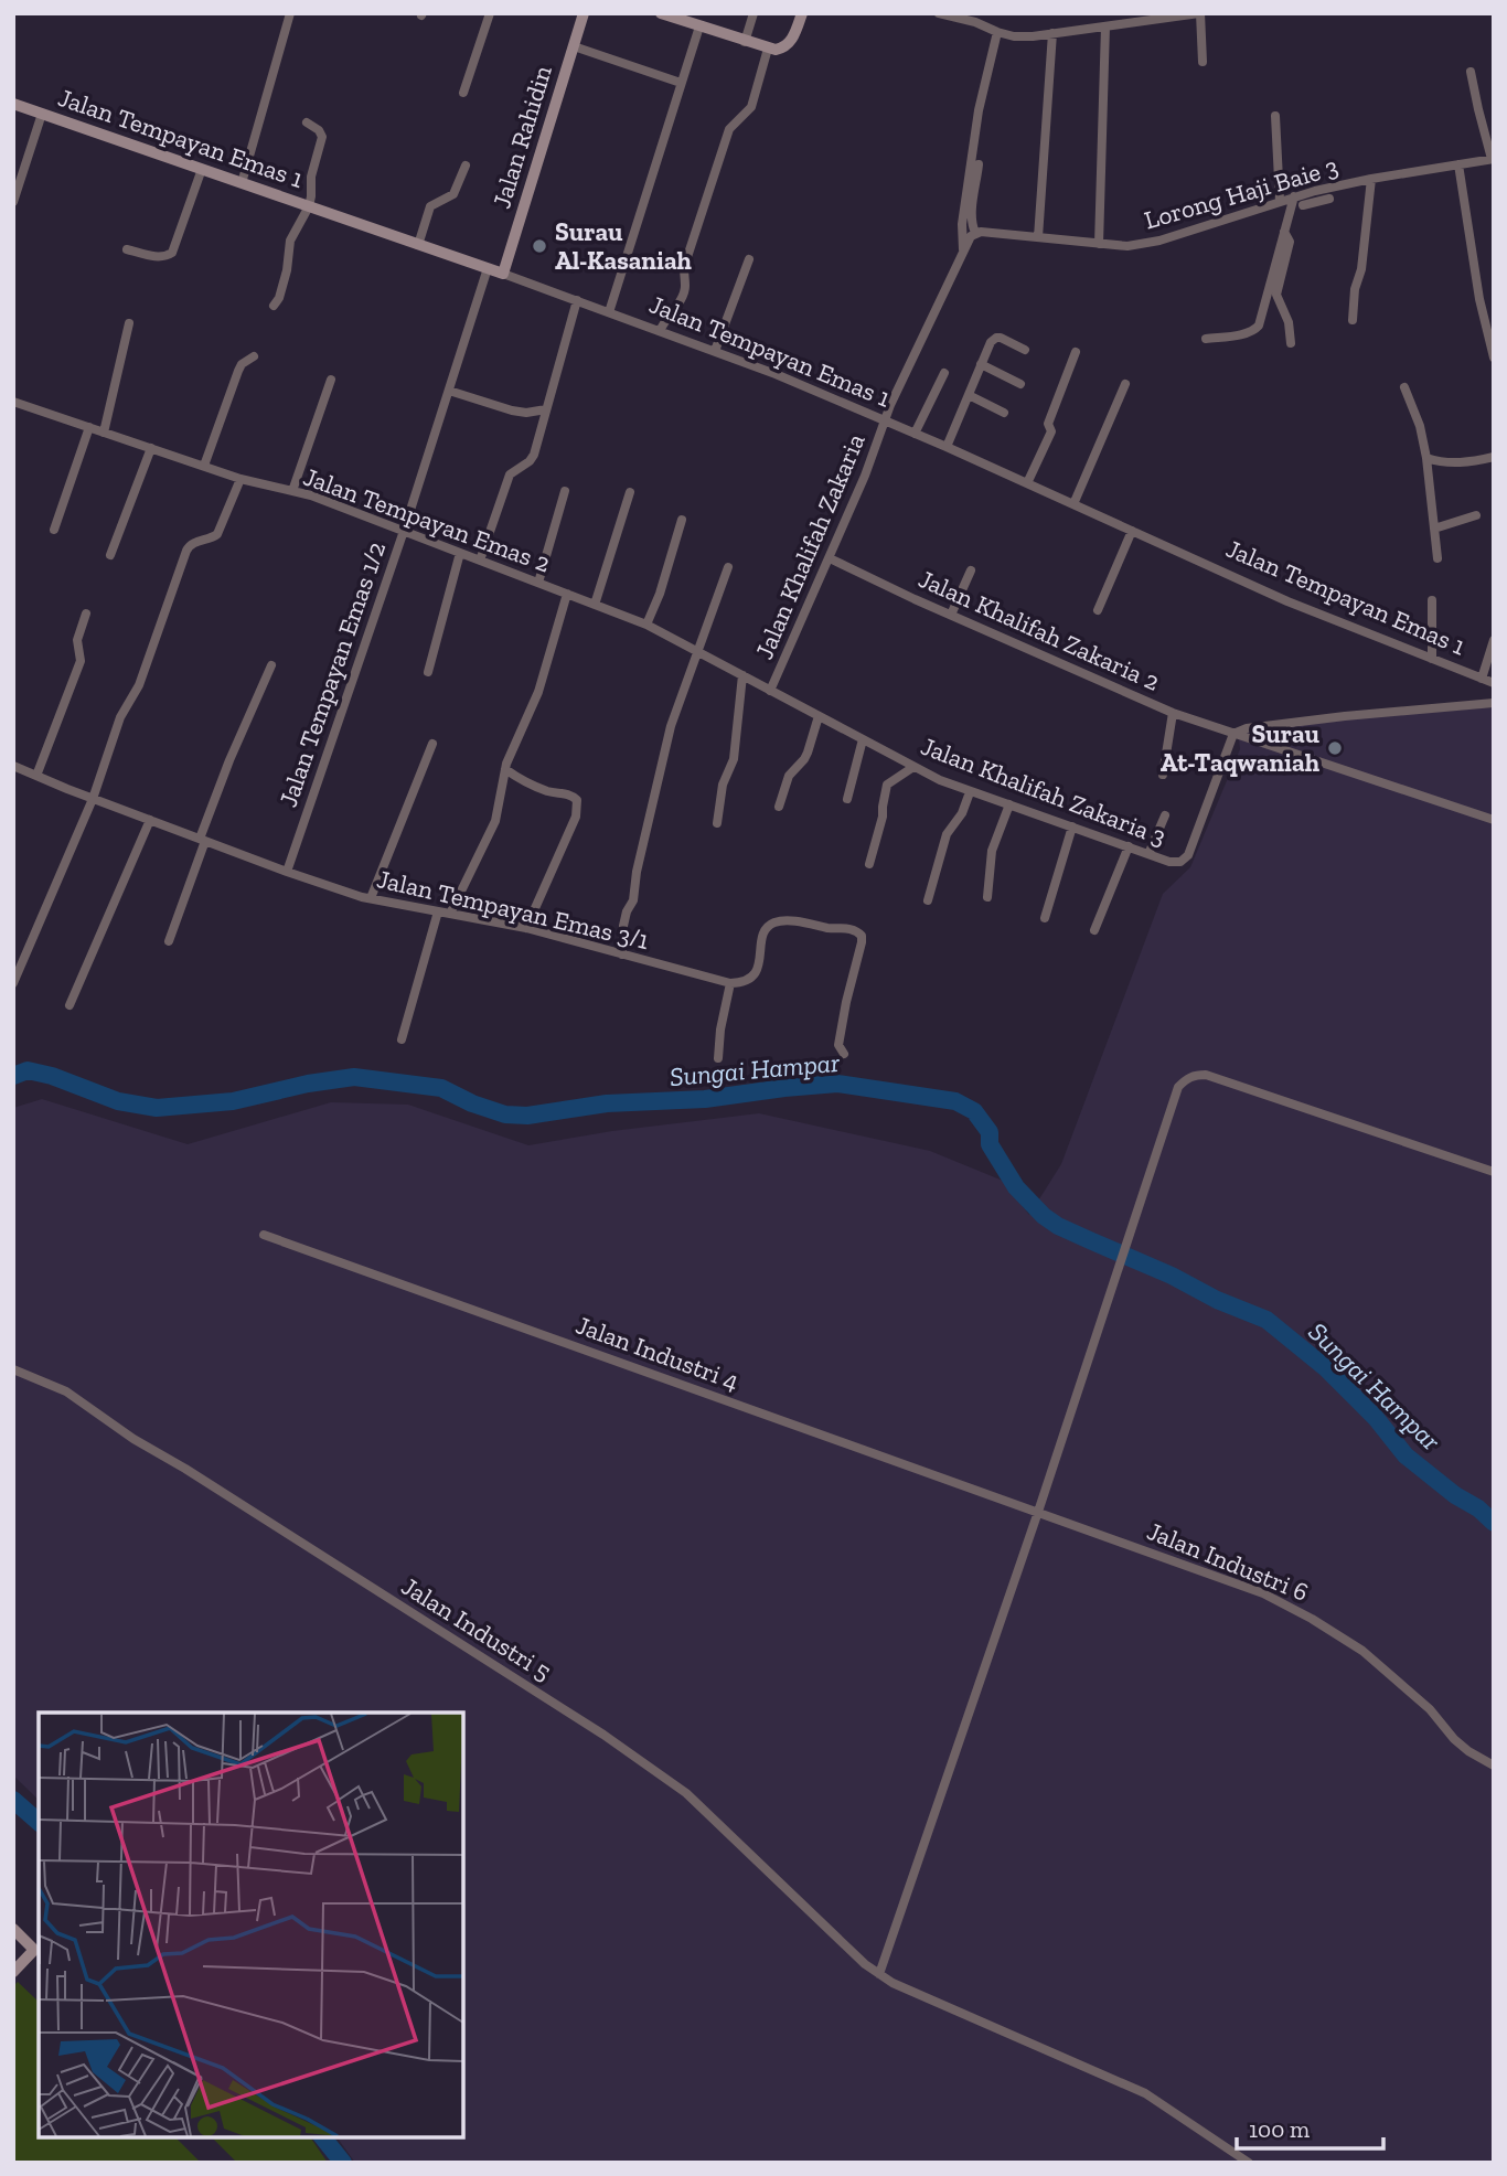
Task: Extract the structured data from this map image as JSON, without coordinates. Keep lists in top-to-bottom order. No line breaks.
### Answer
{"streets":{"street":["Jalan Rahidin","Jalan Tempayan Emas 1","Lorong Haji Baie 3","Jalan Tempayan Emas 2","Jalan Khalifah Zakaria","Jalan Khalifah Zakaria 2","Jalan Tempayan Emas 1/2","Jalan Khalifah Zakaria 3","Jalan Tempayan Emas 3/1","Jalan Industri 4","Jalan Industri 6","Jalan Industri 5"]},"crossings":[["Jalan Rahidin","Jalan Tempayan Emas 1"],["Jalan Tempayan Emas 1","Jalan Khalifah Zakaria"],["Jalan Tempayan Emas 1","Jalan Tempayan Emas 1/2"],["Jalan Tempayan Emas 2","Jalan Khalifah Zakaria"],["Jalan Tempayan Emas 2","Jalan Tempayan Emas 1/2"],["Jalan Tempayan Emas 2","Jalan Khalifah Zakaria 3"],["Jalan Khalifah Zakaria","Jalan Khalifah Zakaria 2"],["Jalan Khalifah Zakaria","Jalan Khalifah Zakaria 3"],["Jalan Khalifah Zakaria 2","Jalan Khalifah Zakaria 3"],["Jalan Tempayan Emas 1/2","Jalan Tempayan Emas 3/1"],["Jalan Industri 4","Jalan Industri 6"]],"water":["Sungai Hampar"],"places":["Surau Al-Kasaniah","Surau At-Taqwaniah"],"scale_bar":"100 m"}
